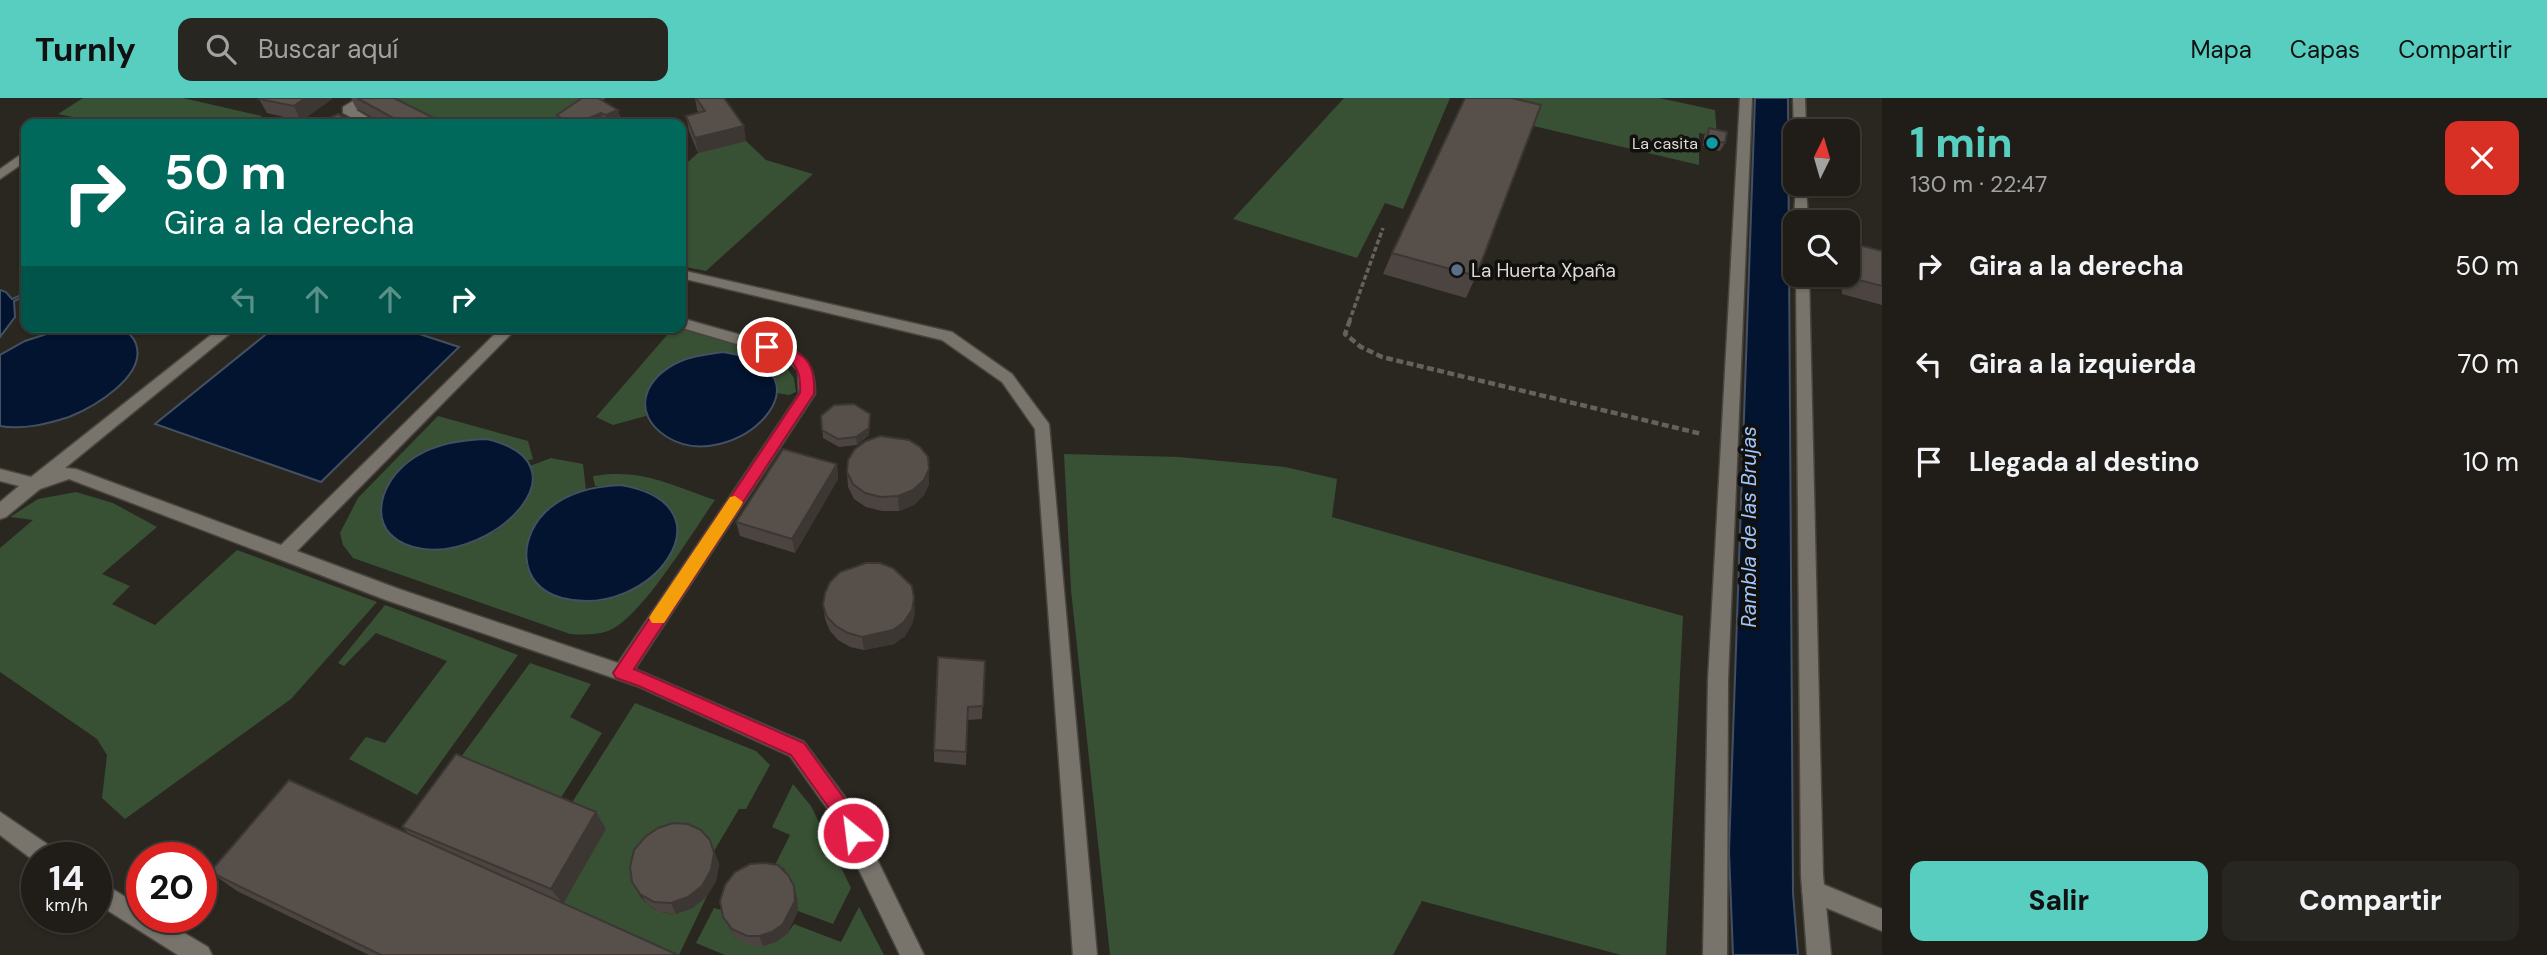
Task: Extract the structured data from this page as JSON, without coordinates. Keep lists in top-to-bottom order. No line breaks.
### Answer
{"water":["Rambla de las Brujas"],"places":["La casita","La Huerta Xpaña"],"north":"top","page":{"header":"Turnly","search":"Buscar aquí","nav":["Mapa","Capas","Compartir"],"heading":["1 min","130 m · 22:47"],"turn":["50 m","Gira a la derecha"],"list":[{"name":"Gira a la derecha","value":"50 m"},{"name":"Gira a la izquierda","value":"70 m"},{"name":"Llegada al destino","value":"10 m"}],"speed":"14 km/h","limit":"20","buttons":["Salir","Compartir"]}}
